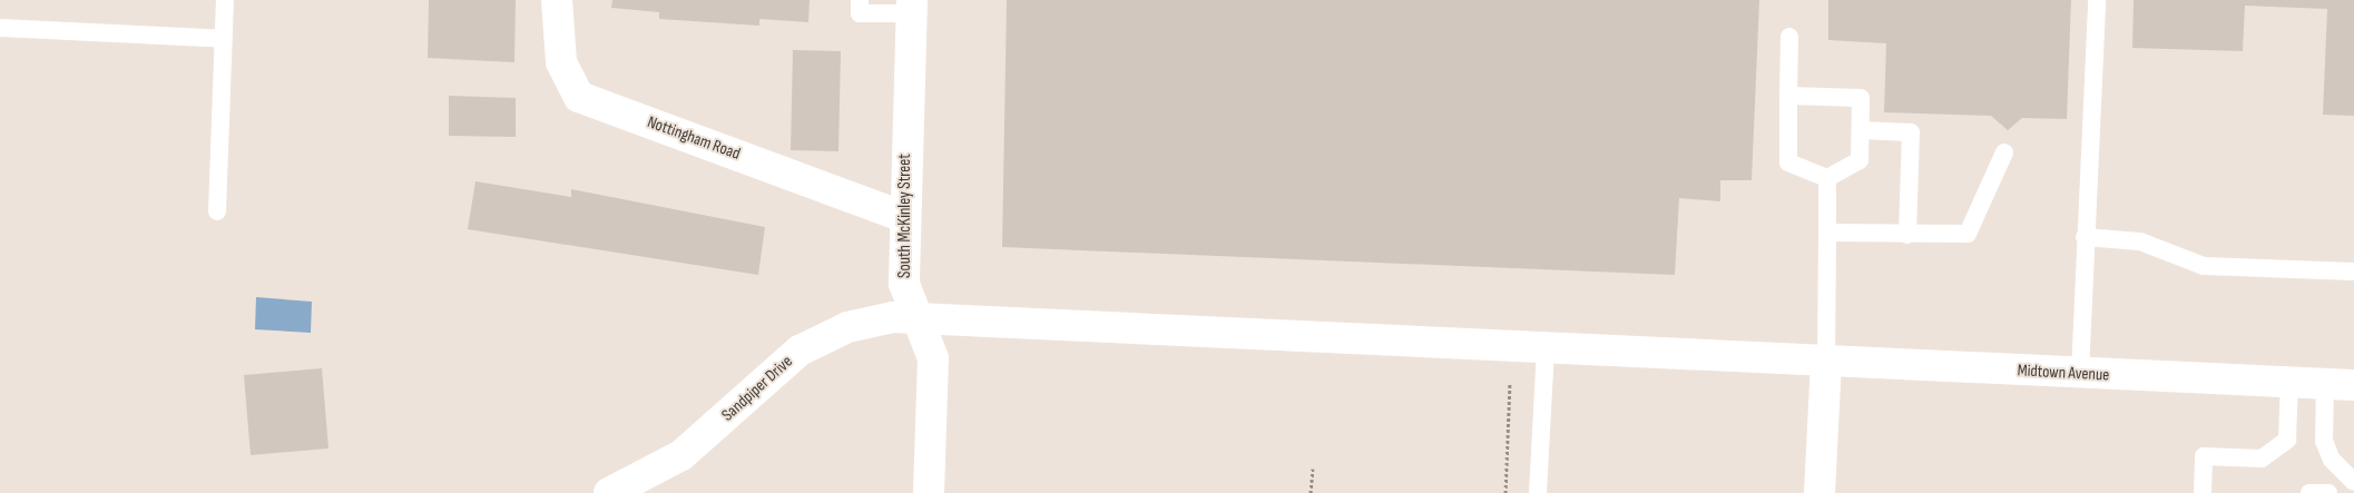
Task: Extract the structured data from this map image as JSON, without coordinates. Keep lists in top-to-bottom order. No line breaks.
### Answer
{"streets":{"street":["Nottingham Road","South McKinley Street","Midtown Avenue","Sandpiper Drive"]},"crossings":[["Nottingham Road","South McKinley Street"],["South McKinley Street","Sandpiper Drive"],["Midtown Avenue","Sandpiper Drive"]]}
